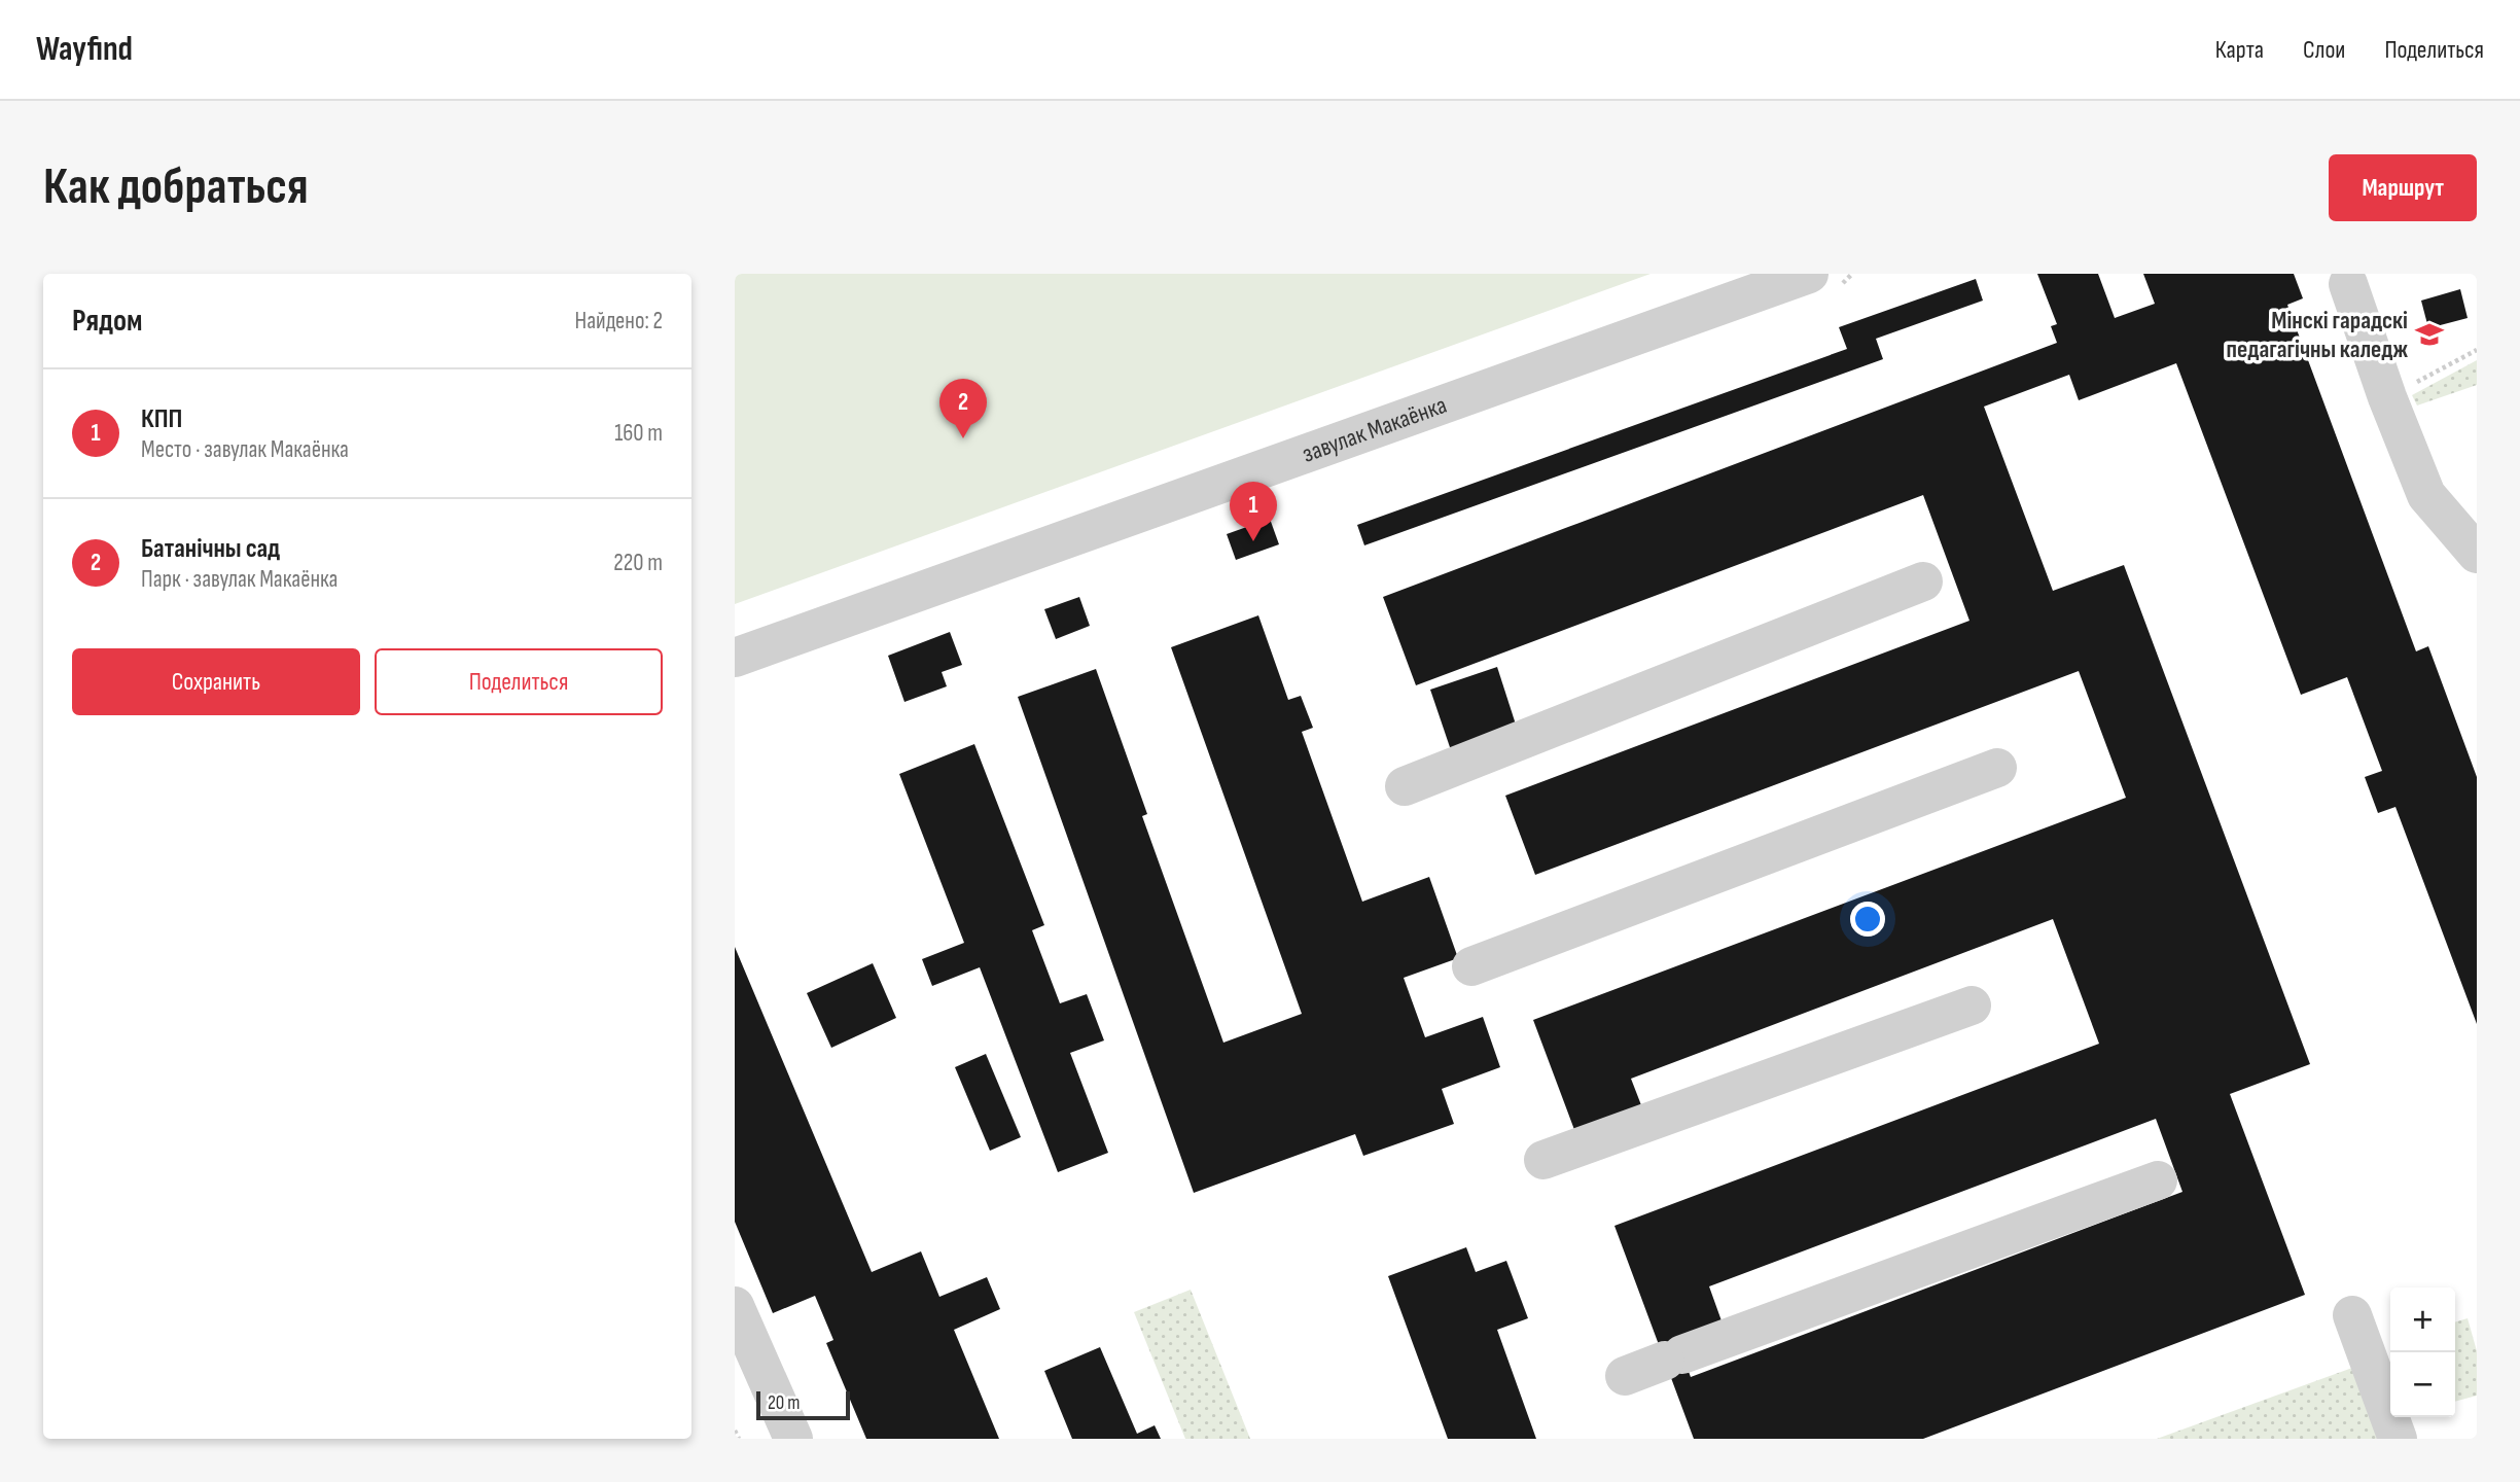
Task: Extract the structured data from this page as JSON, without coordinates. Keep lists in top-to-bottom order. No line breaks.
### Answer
{"streets":{"street":["завулак Макаёнка"]},"places":{"school or university":["Мінскі гарадскі педагагічны каледж"]},"scale_bar":"20 m","page":{"header":"Wayfind","nav":["Карта","Слои","Поделиться"],"buttons":["Маршрут",["Сохранить","Поделиться"]],"title":"Как добраться","heading":["Рядом","Найдено: 2"],"list":[{"mark":"1","name":"КПП","note":"Место · завулак Макаёнка","value":"160 m"},{"mark":"2","name":"Батанічны сад","note":"Парк · завулак Макаёнка","value":"220 m"}],"pins":["2","1"],"map_buttons":["+","−"],"scale":"20 m"}}
